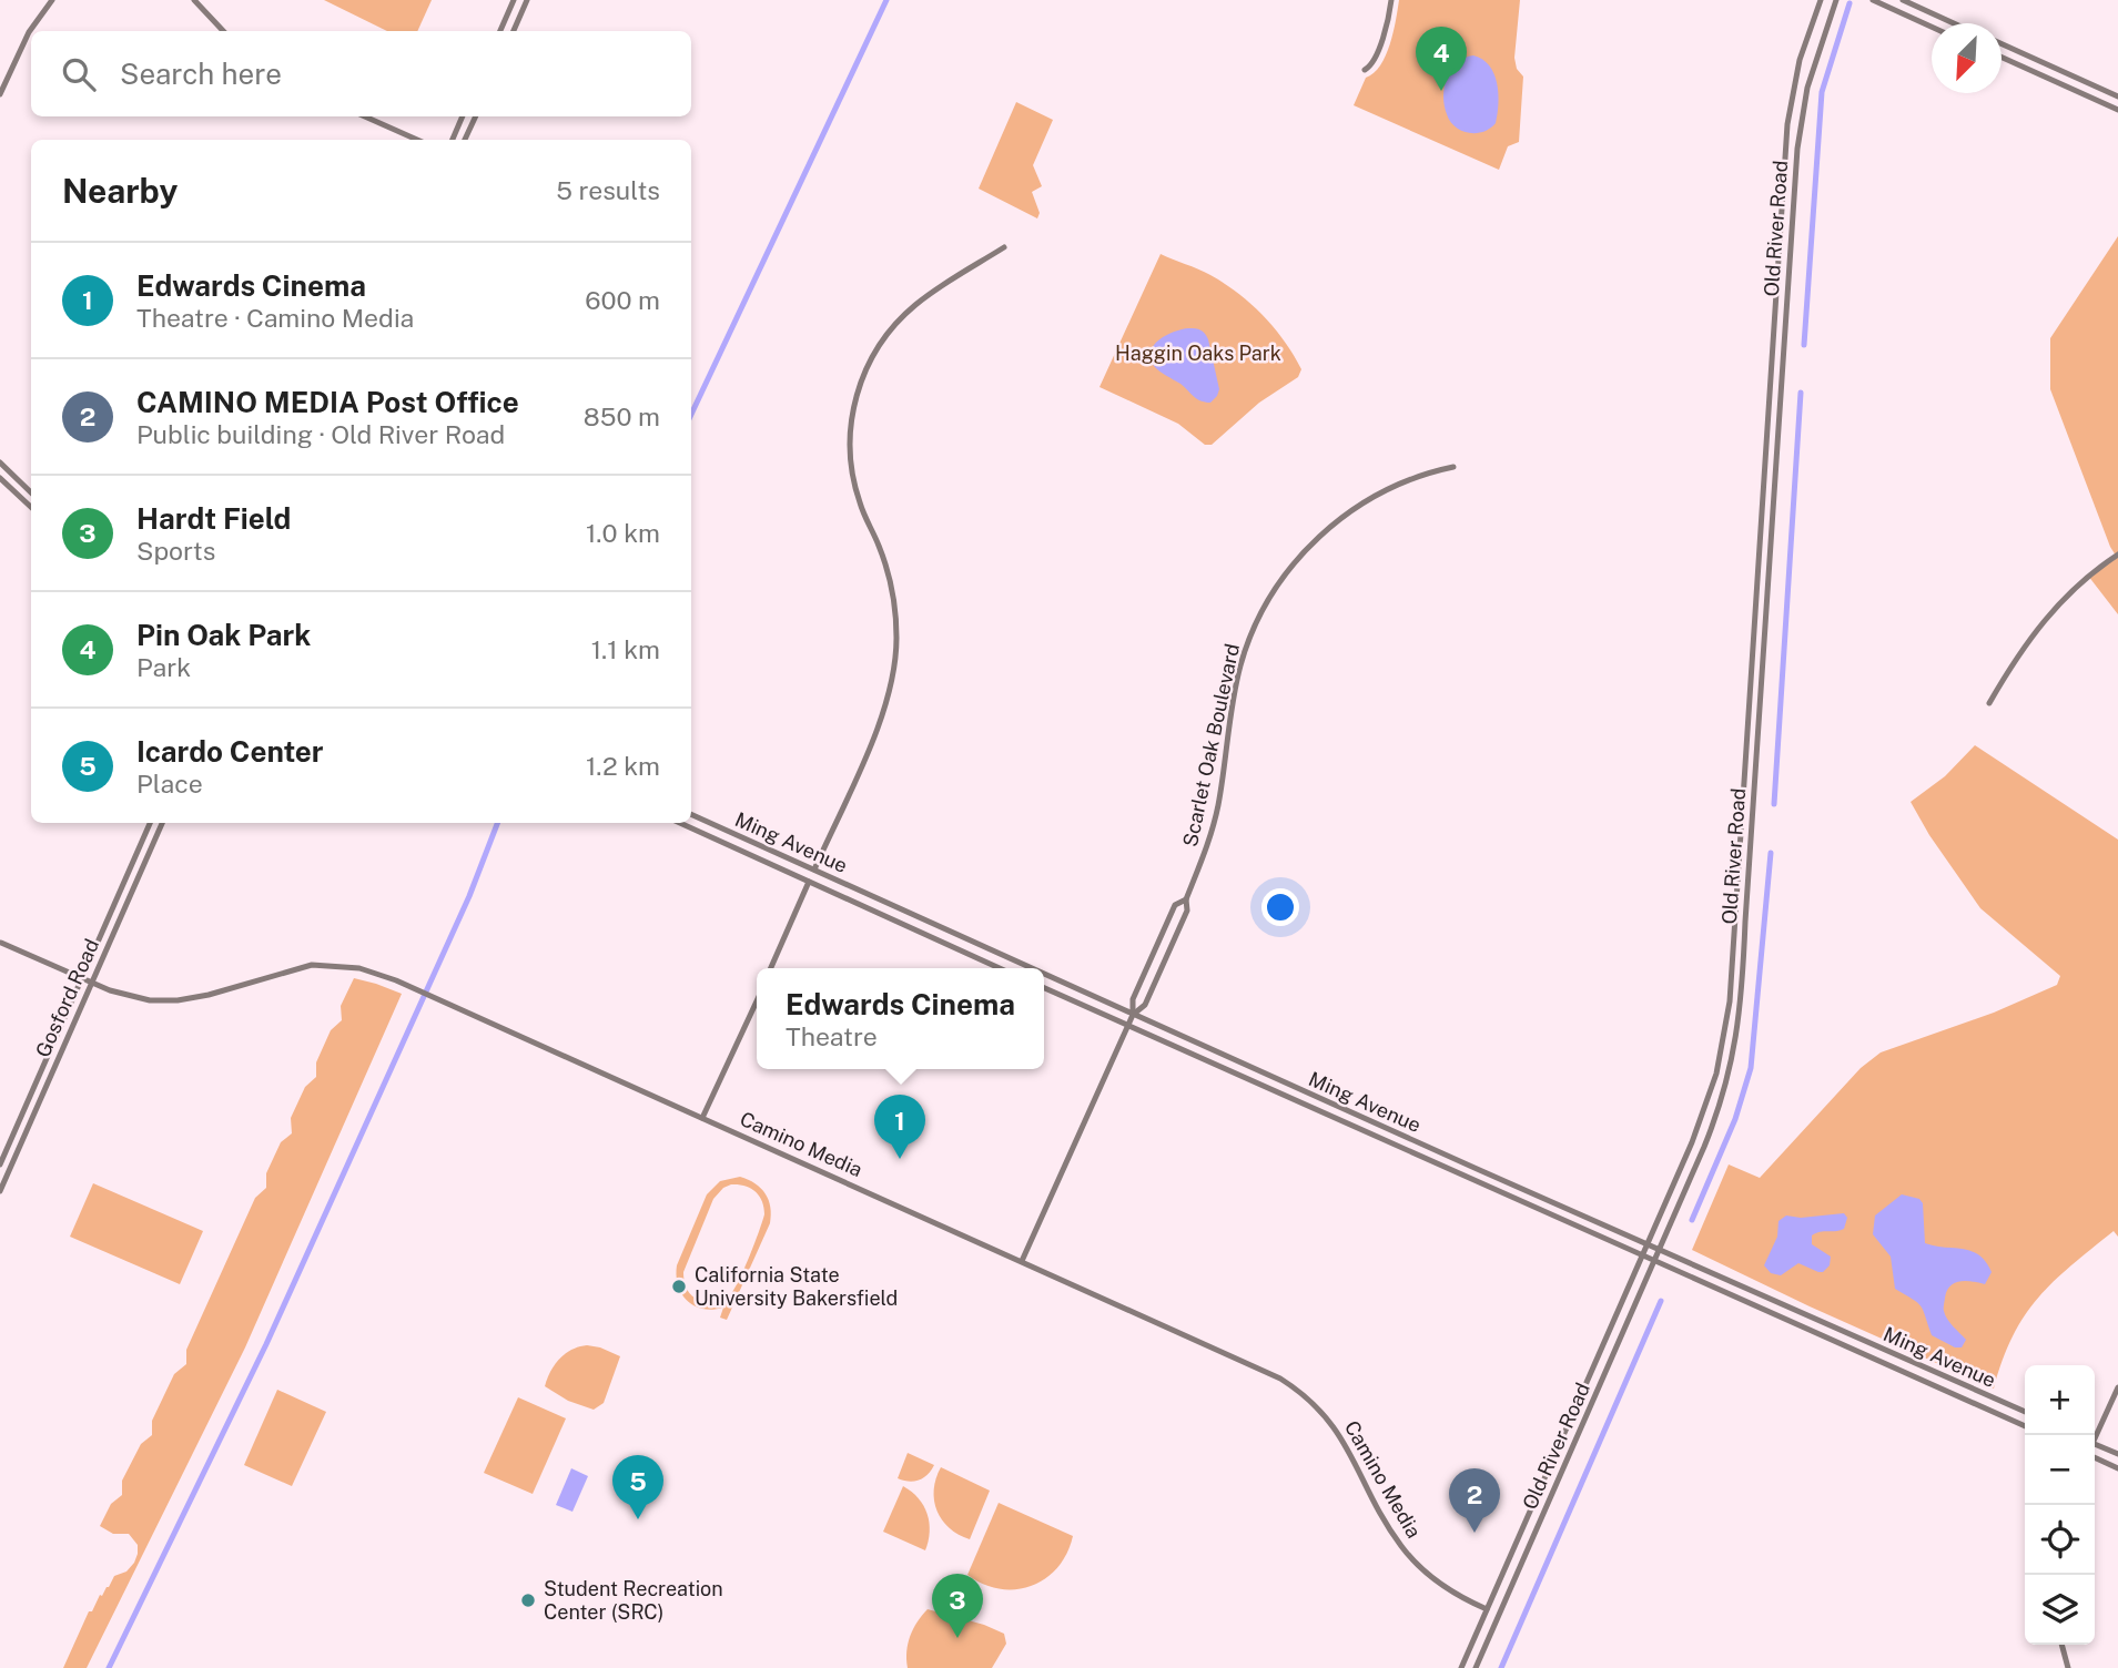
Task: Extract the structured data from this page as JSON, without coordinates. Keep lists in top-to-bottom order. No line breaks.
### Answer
{"streets":{"main road":["Old River Road","Scarlet Oak Boulevard","Ming Avenue","Gosford Road","Camino Media"]},"crossings":[["Old River Road","Ming Avenue"],["Old River Road","Camino Media"],["Scarlet Oak Boulevard","Ming Avenue"],["Scarlet Oak Boulevard","Camino Media"],["Gosford Road","Camino Media"]],"parks":["Haggin Oaks Park"],"places":["California State University Bakersfield","Student Recreation Center (SRC)"],"north":"bottom left","page":{"pins":["4","1","5","2","3"],"search":"Search here","heading":["Nearby","5 results"],"list":[{"mark":"1","name":"Edwards Cinema","note":"Theatre · Camino Media","value":"600 m"},{"mark":"2","name":"CAMINO MEDIA Post Office","note":"Public building · Old River Road","value":"850 m"},{"mark":"3","name":"Hardt Field","note":"Sports","value":"1.0 km"},{"mark":"4","name":"Pin Oak Park","note":"Park","value":"1.1 km"},{"mark":"5","name":"Icardo Center","note":"Place","value":"1.2 km"}],"popup":["Edwards Cinema","Theatre"],"map_buttons":["+","−"]}}
